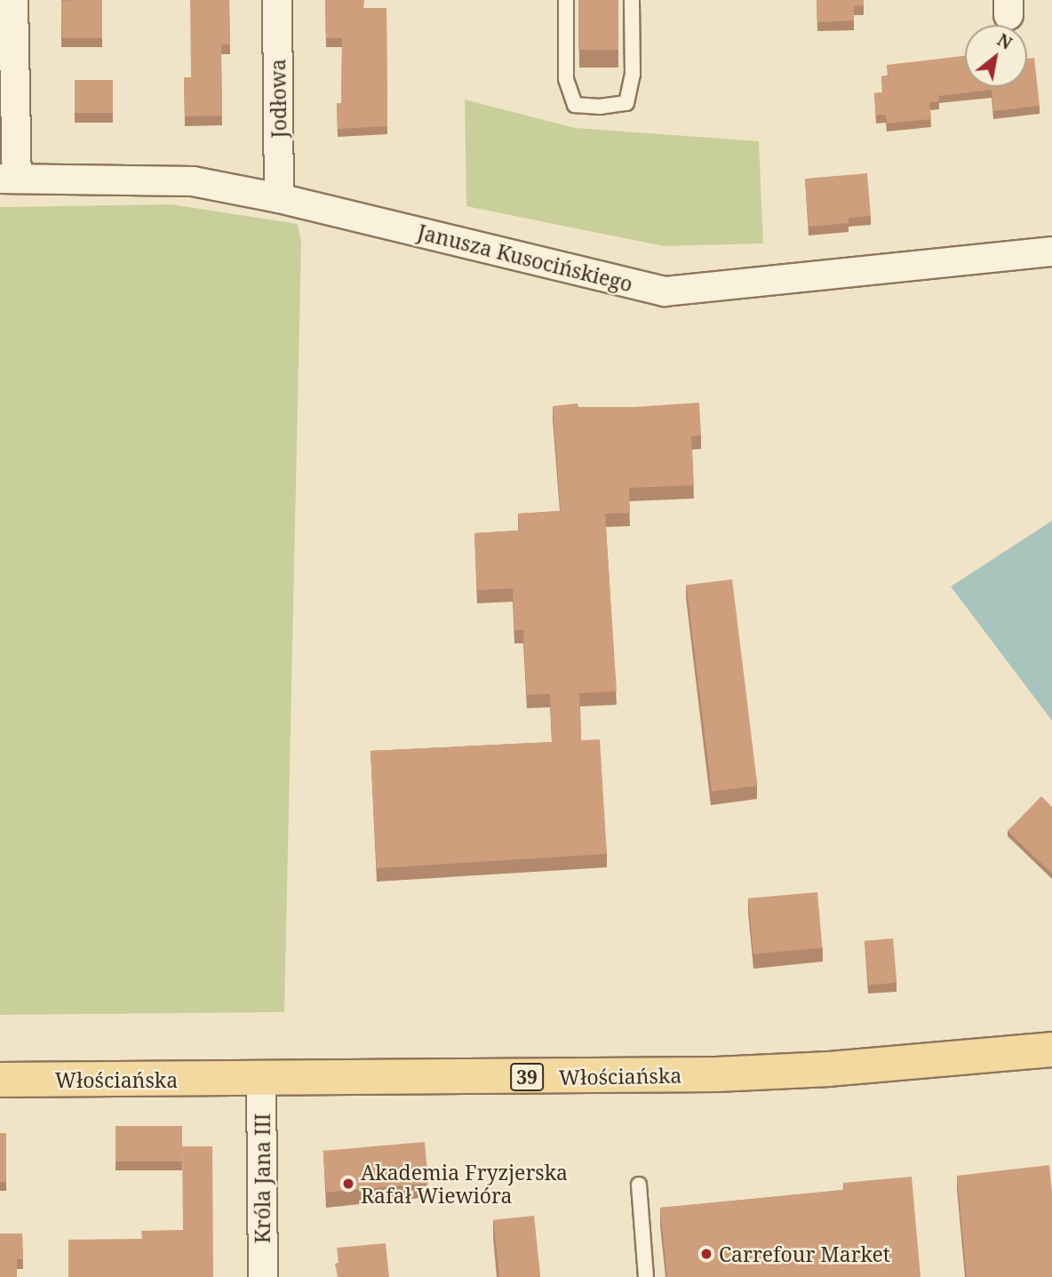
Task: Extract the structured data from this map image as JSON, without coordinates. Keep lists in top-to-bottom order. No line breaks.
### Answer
{"streets":{"main road":["Włościańska","39"],"street":["Jodłowa","Janusza Kusocińskiego","Króla Jana III"]},"crossings":[["Jodłowa","Janusza Kusocińskiego"],["Włościańska","Króla Jana III"]],"places":["Akademia Fryzjerska Rafał Wiewióra","Carrefour Market"],"north":"top right"}
